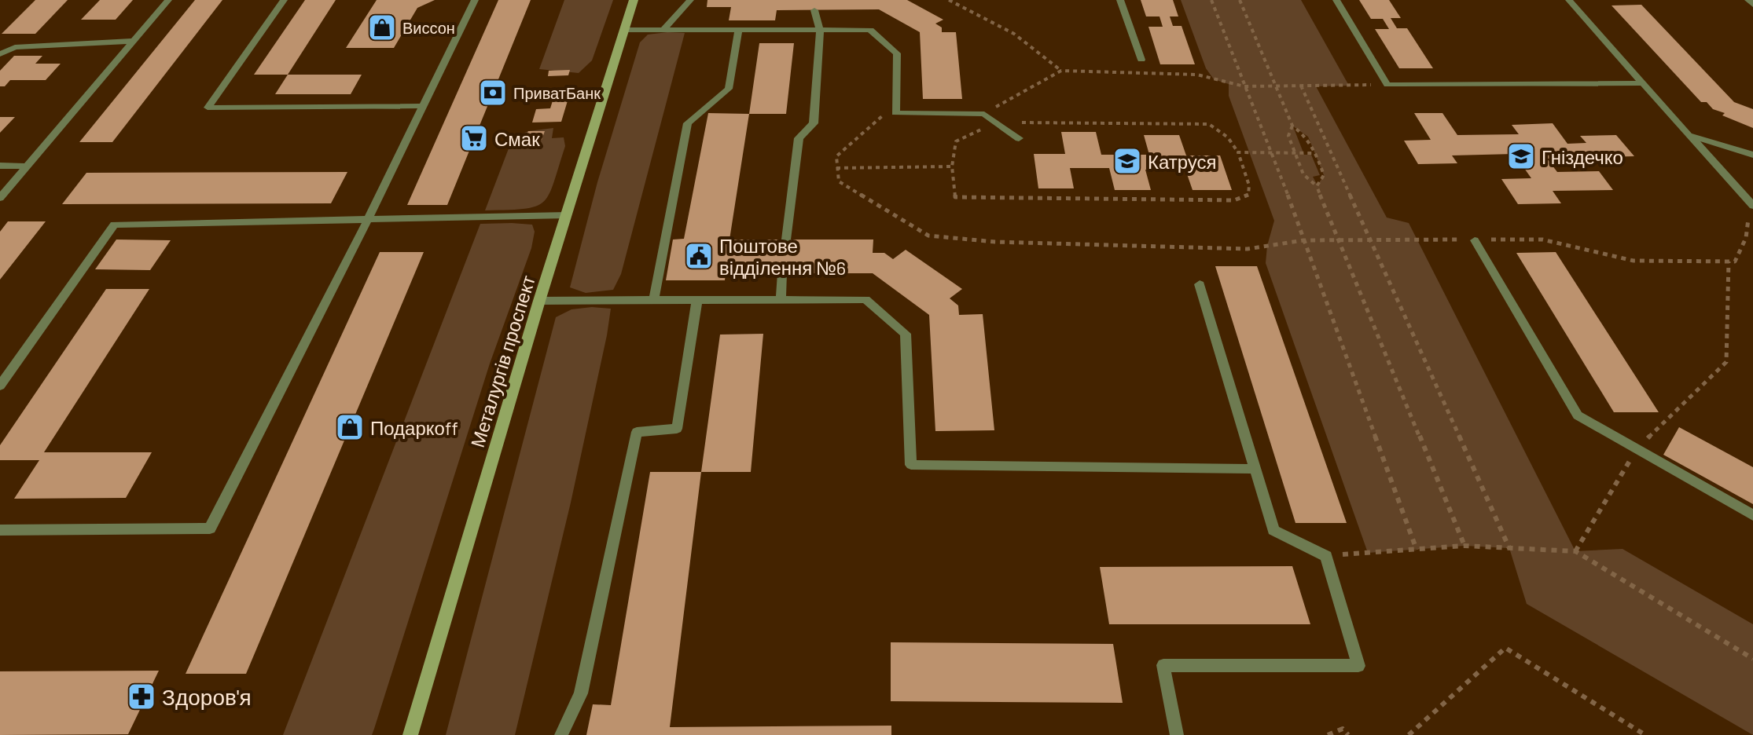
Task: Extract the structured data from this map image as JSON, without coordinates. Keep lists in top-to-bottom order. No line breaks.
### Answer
{"streets":{"street":["Металургів проспект"]},"places":{"shop":["Виссон","Подаркоff"],"bank":["ПриватБанк"],"supermarket":["Смак"],"school or university":["Гніздечко","Катруся"],"public building":["Поштове відділення №6"],"pharmacy":["Здоров'я"]}}
